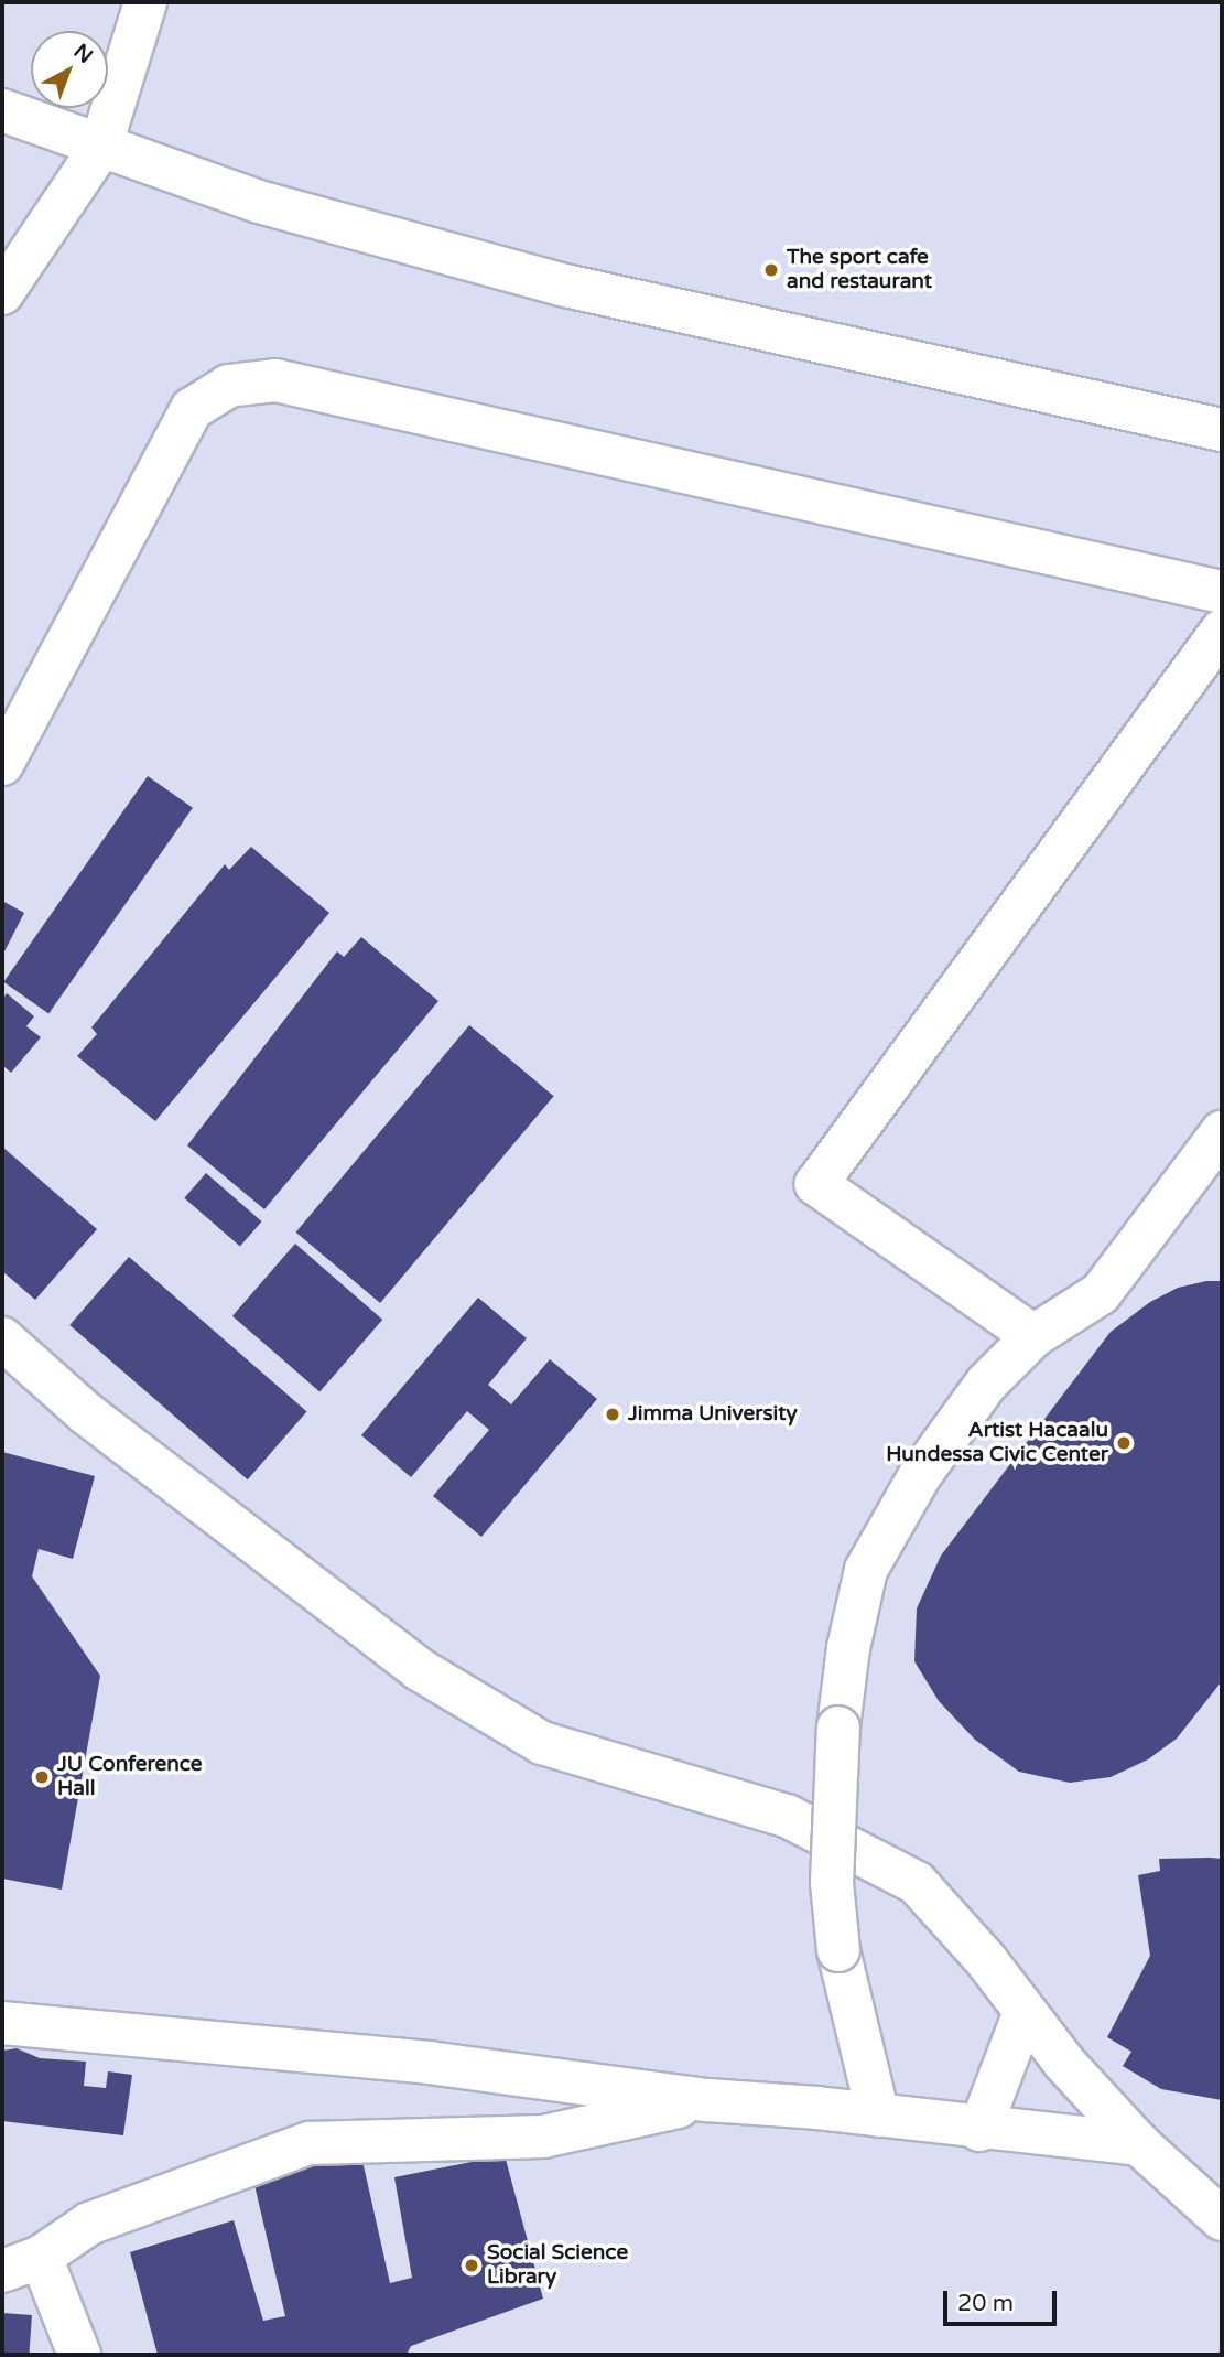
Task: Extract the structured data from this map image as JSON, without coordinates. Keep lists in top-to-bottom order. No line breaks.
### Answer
{"places":["The sport cafe and restaurant","Jimma University","Artist Hacaalu Hundessa Civic Center","JU Conference Hall","Social Science Library"],"scale_bar":"20 m","north":"top right"}
